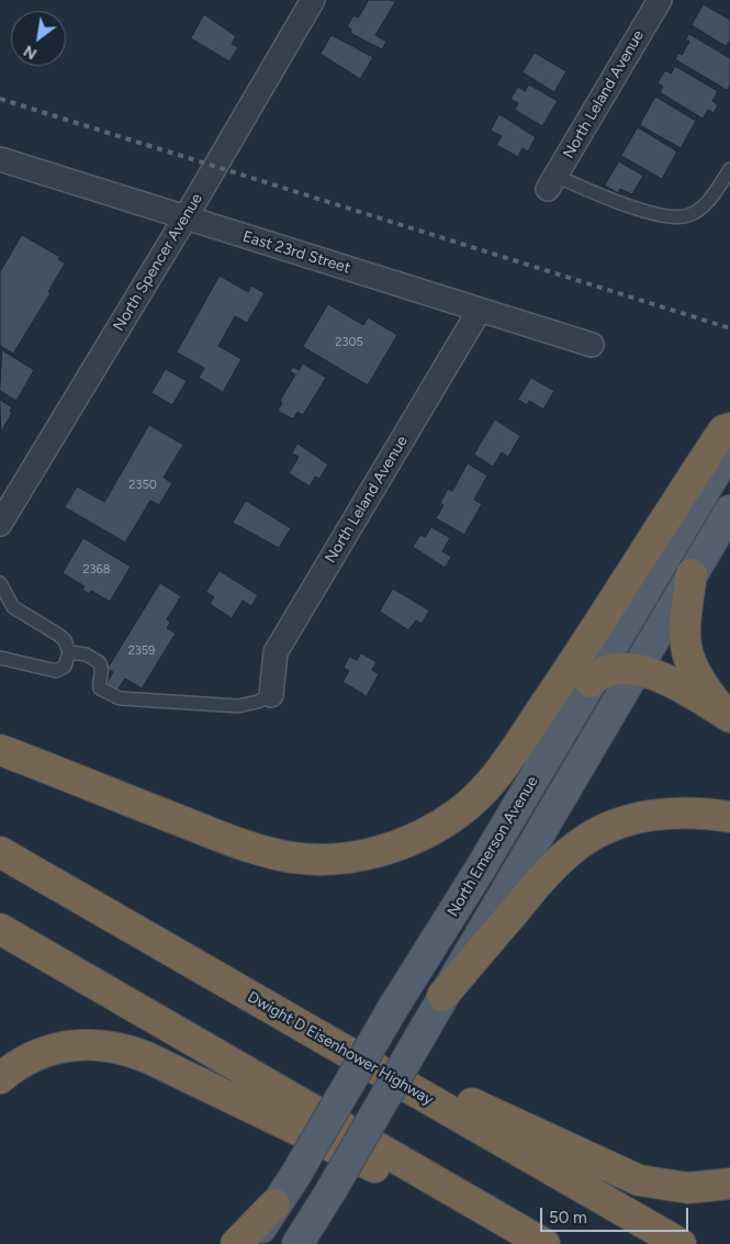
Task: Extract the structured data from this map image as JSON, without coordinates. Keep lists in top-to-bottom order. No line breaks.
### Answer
{"streets":{"highway":["Dwight D Eisenhower Highway"],"main road":["North Emerson Avenue"],"street":["North Leland Avenue","East 23rd Street","North Spencer Avenue"]},"crossings":[["North Leland Avenue","East 23rd Street"],["East 23rd Street","North Spencer Avenue"]],"house_numbers":["2305","2350","2368","2359"],"scale_bar":"50 m","north":"bottom left"}
